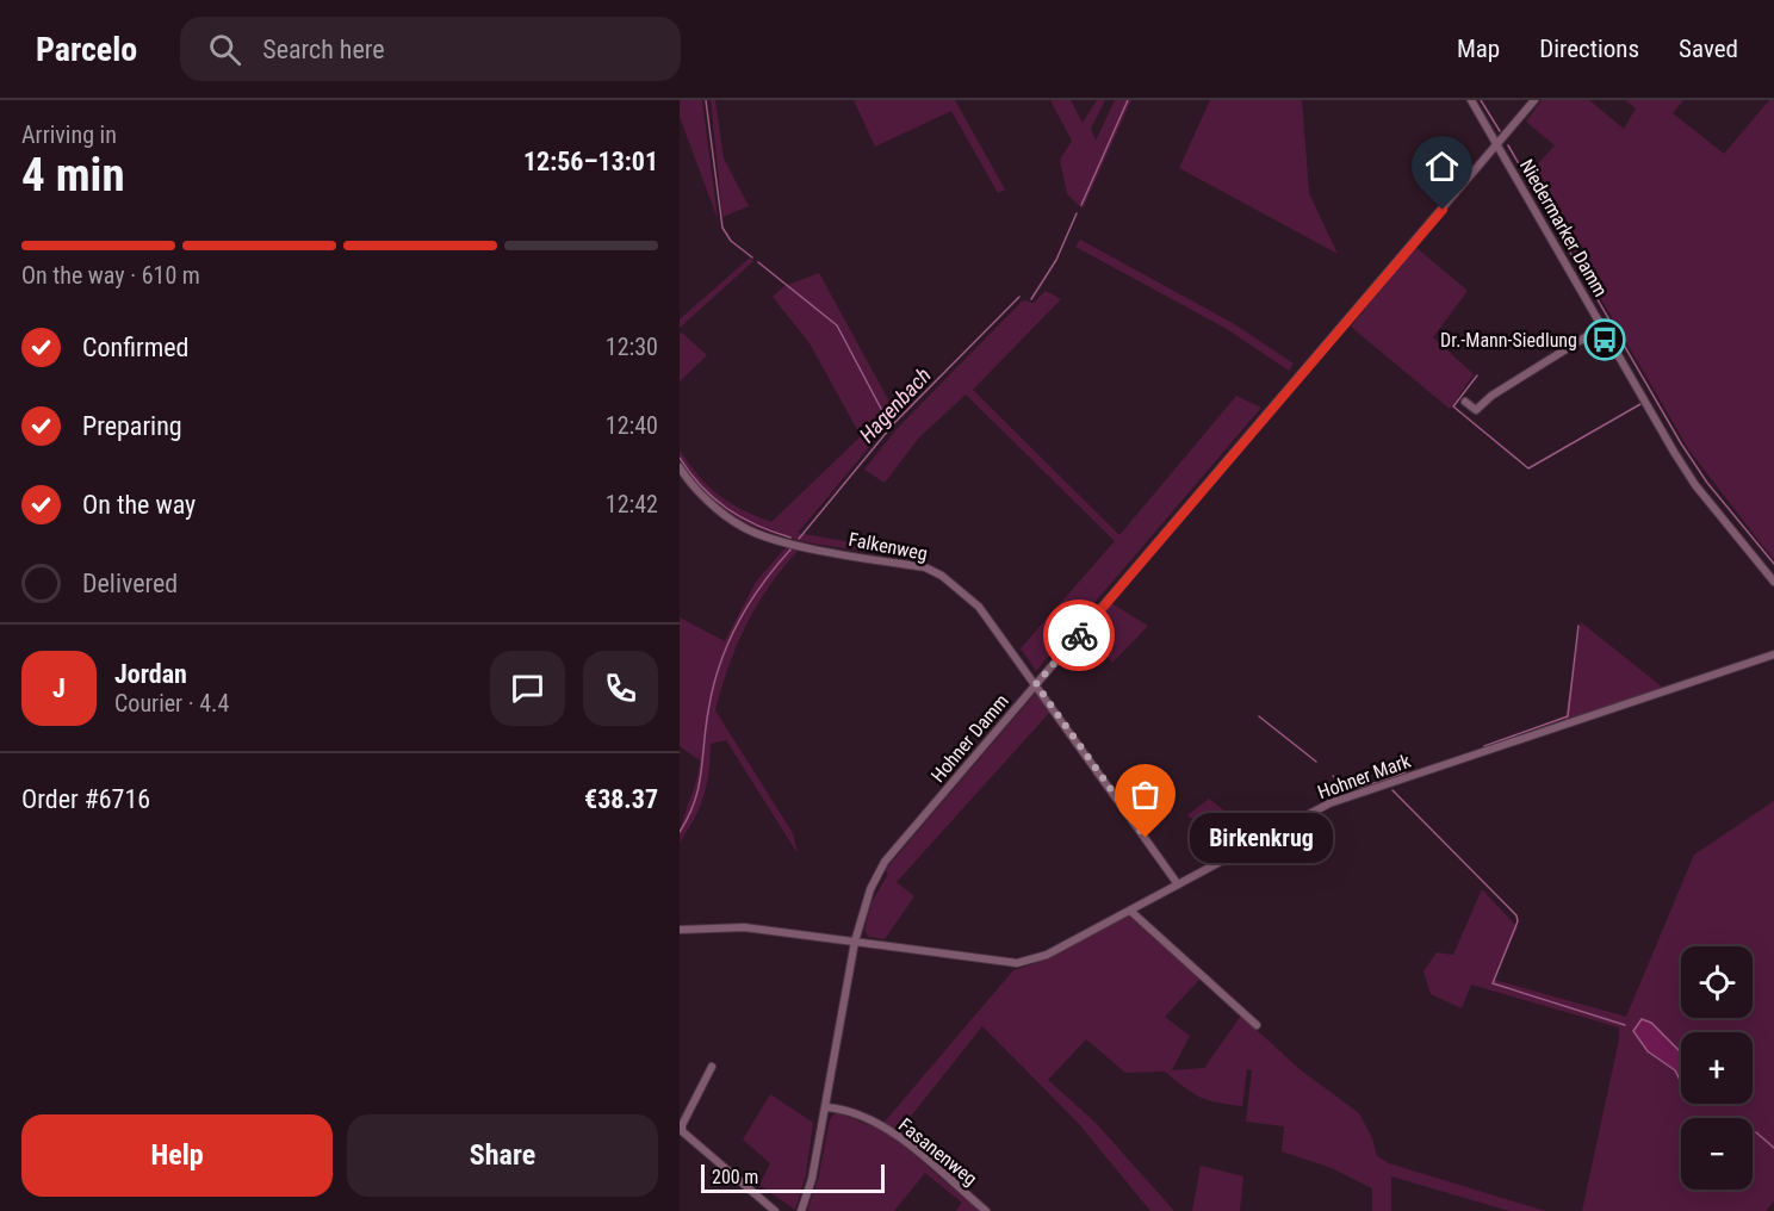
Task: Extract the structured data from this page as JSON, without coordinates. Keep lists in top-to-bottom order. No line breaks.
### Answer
{"streets":{"street":["Niedermarker Damm","Falkenweg","Hohner Damm","Hohner Mark","Fasanenweg"]},"crossings":[["Niedermarker Damm","Hohner Damm"],["Falkenweg","Hohner Damm"],["Falkenweg","Hohner Mark"],["Hohner Damm","Hohner Mark"],["Hohner Damm","Fasanenweg"]],"water":["Hagenbach"],"places":{"bus stop":["Dr.-Mann-Siedlung"],"other":["Birkenkrug"]},"scale_bar":"200 m","page":{"header":"Parcelo","search":"Search here","nav":["Map","Directions","Saved"],"heading":["4 min","Arriving in","12:56–13:01"],"panel":["Jordan","Courier · 4.4","Order #6716","€38.37"],"bar":"On the way · 610 m","list":[["Confirmed","12:30"],["Preparing","12:40"],["On the way","12:42"],"Delivered"],"round":"J","bubble":"Birkenkrug","map_buttons":["+","−"],"buttons":["Help","Share"],"scale":"200 m"}}
